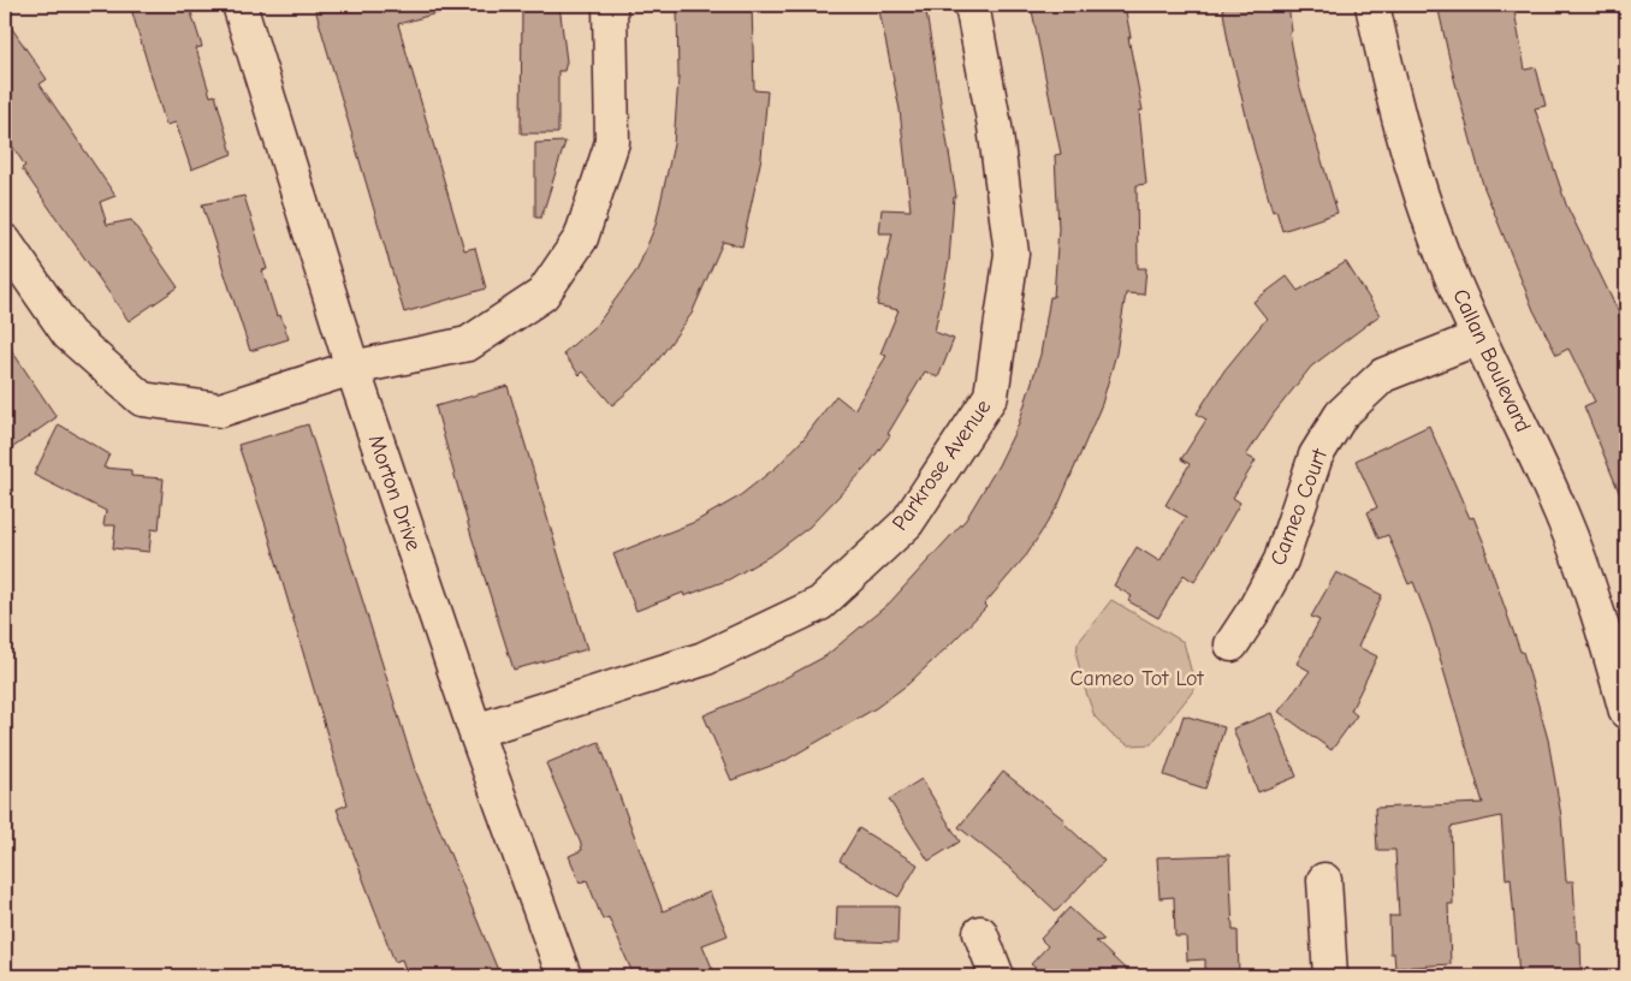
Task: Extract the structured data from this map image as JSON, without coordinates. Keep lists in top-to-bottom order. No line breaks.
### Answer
{"streets":{"street":["Callan Boulevard","Parkrose Avenue","Morton Drive","Cameo Court"]},"crossings":[["Callan Boulevard","Cameo Court"],["Parkrose Avenue","Morton Drive"]],"parks":["Cameo Tot Lot"]}
